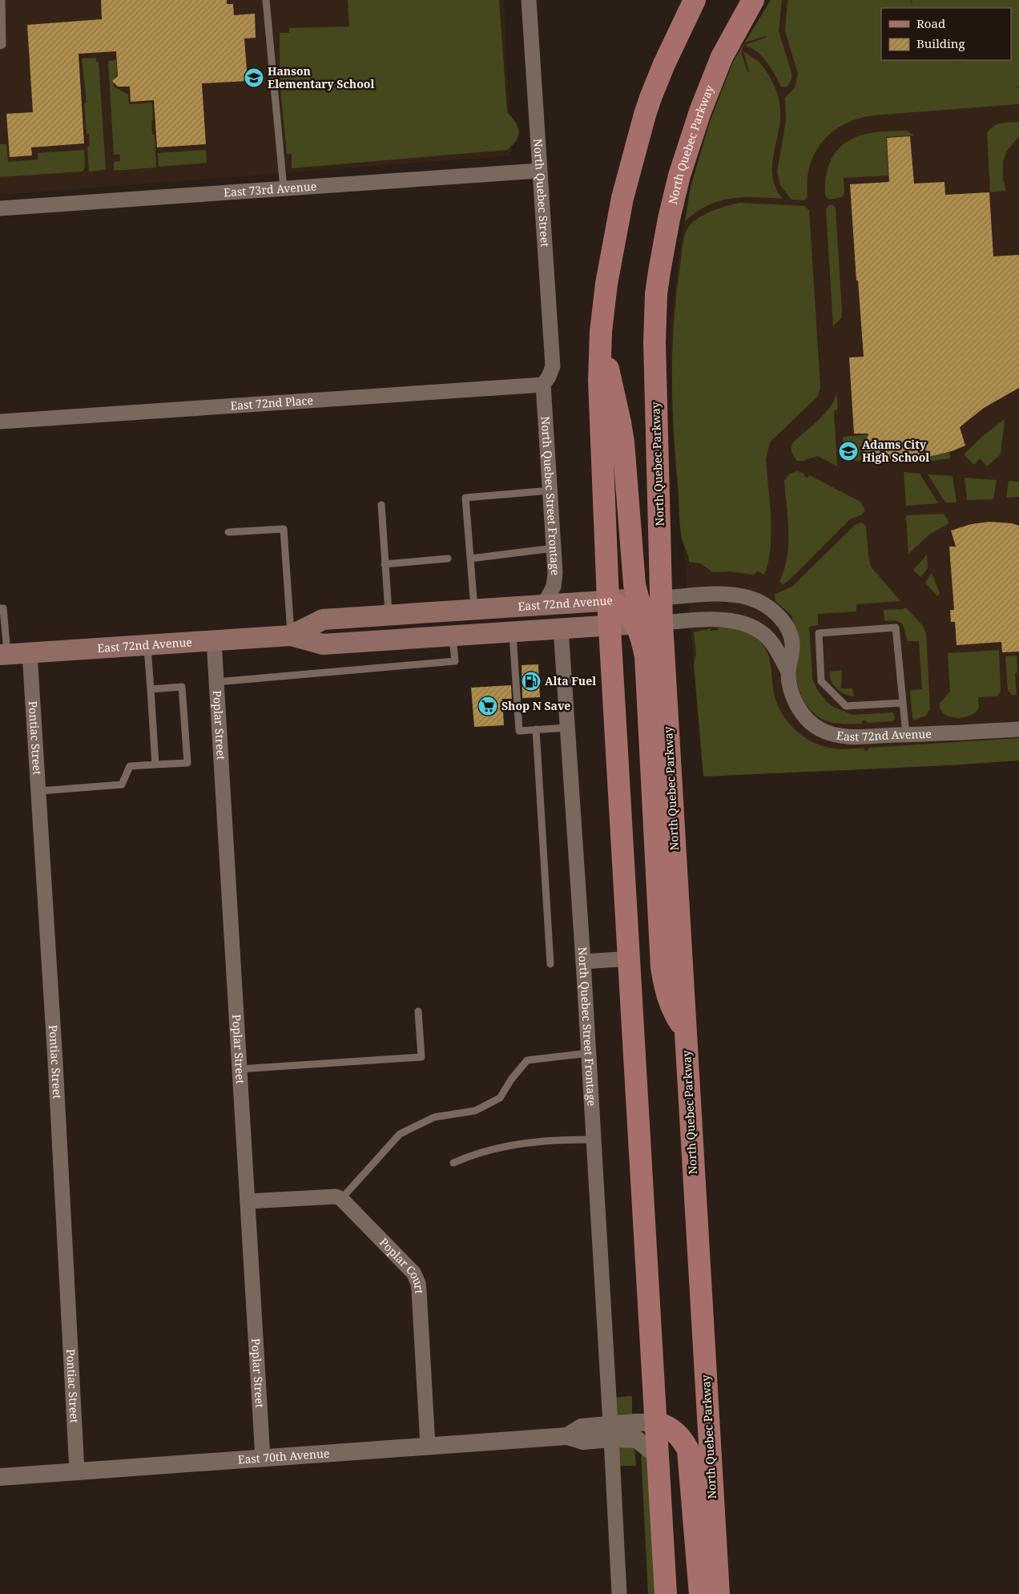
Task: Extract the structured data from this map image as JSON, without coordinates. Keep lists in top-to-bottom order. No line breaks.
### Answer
{"streets":{"main road":["North Quebec Parkway","East 72nd Avenue"],"street":["East 73rd Avenue","North Quebec Street","East 72nd Place","North Quebec Street Frontage","Poplar Street","Pontiac Street","Poplar Court","East 70th Avenue"]},"crossings":[["North Quebec Parkway","East 72nd Avenue"],["East 73rd Avenue","North Quebec Street"],["North Quebec Street","East 72nd Place"],["North Quebec Street","North Quebec Street Frontage"],["East 72nd Place","North Quebec Street Frontage"],["North Quebec Street Frontage","East 72nd Avenue"],["North Quebec Street Frontage","East 70th Avenue"],["East 72nd Avenue","Poplar Street"],["East 72nd Avenue","Pontiac Street"],["Poplar Street","East 70th Avenue"],["Pontiac Street","East 70th Avenue"],["Poplar Court","East 70th Avenue"]],"places":{"school or university":["Hanson Elementary School","Adams City High School"],"fuel station":["Alta Fuel"],"supermarket":["Shop N Save"]},"legend":["Road","Building"]}
